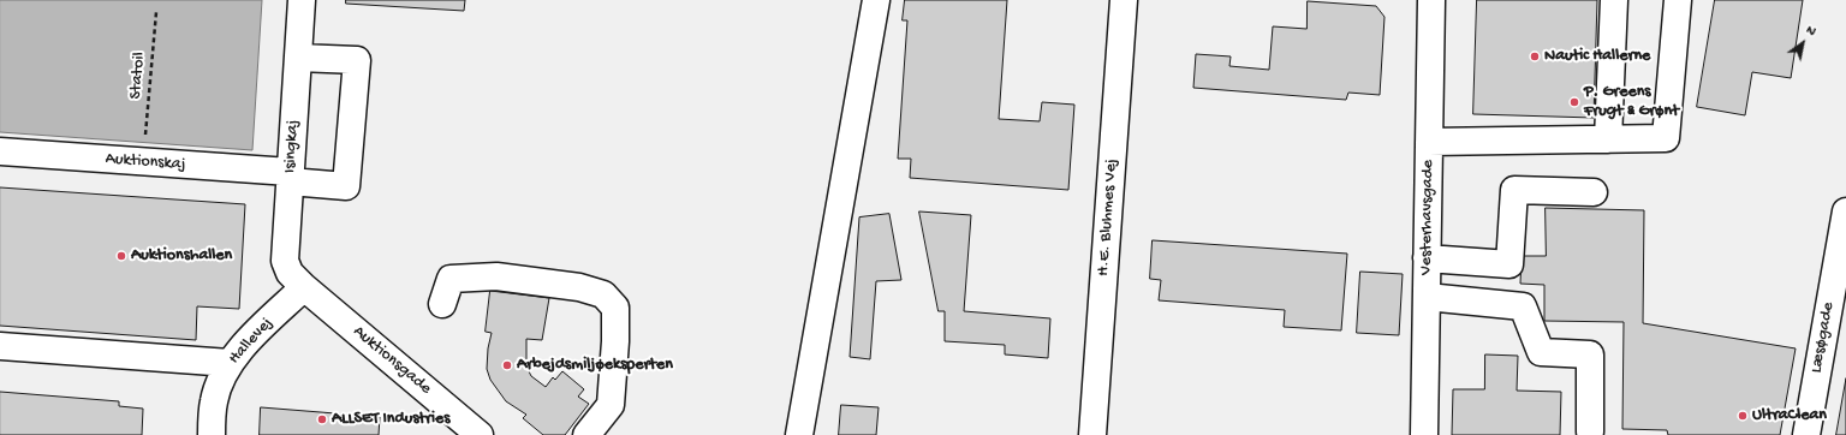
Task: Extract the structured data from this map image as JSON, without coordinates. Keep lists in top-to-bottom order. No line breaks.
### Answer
{"streets":{"street":["Isingkaj","Auktionskaj","H.E. Bluhmes Vej","Vesterhavsgade","Læsøgade","Hallevej","Auktionsgade"],"path":["Statoil"]},"crossings":[["Isingkaj","Auktionskaj"],["Isingkaj","Hallevej"],["Isingkaj","Auktionsgade"],["Hallevej","Auktionsgade"]],"places":["Nautic Hallerne","P. Greens Frugt & Grønt","Auktionshallen","Arbejdsmiljøeksperten","UltraClean","ALLSET Industries"],"north":"top right"}
